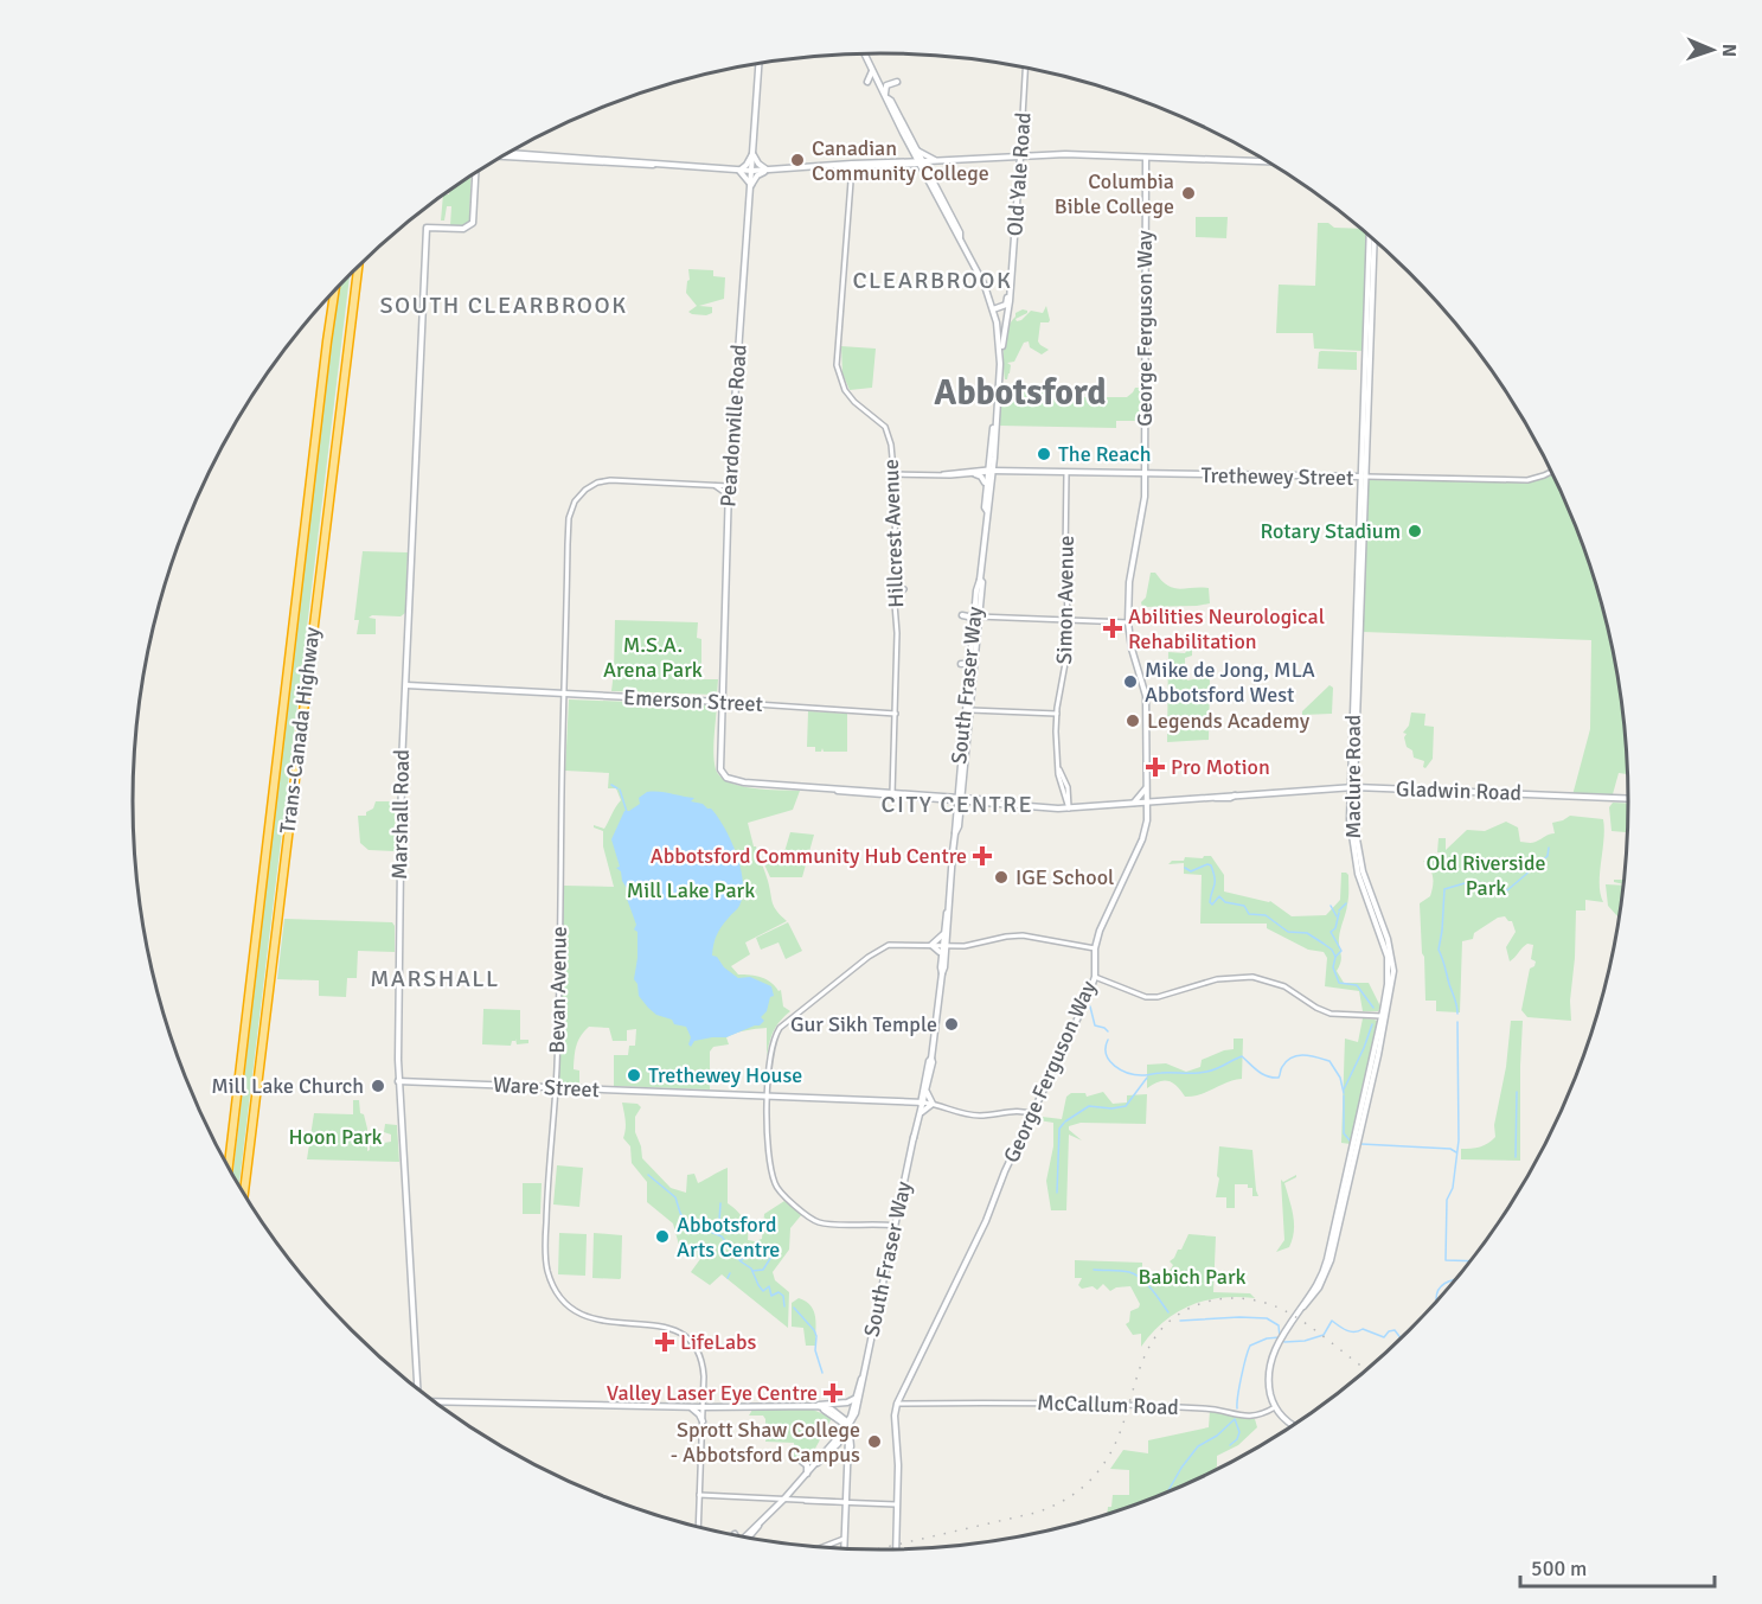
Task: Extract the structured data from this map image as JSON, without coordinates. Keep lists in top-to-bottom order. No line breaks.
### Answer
{"streets":{"highway":["Trans-Canada Highway"],"main road":["Old Yale Road","George Ferguson Way","Peardonville Road","Trethewey Street","South Fraser Way","Emerson Street","Maclure Road","Gladwin Road","Marshall Road","Ware Street"],"street":["Hillcrest Avenue","Simon Avenue","Bevan Avenue","McCallum Road"]},"crossings":[["Old Yale Road","South Fraser Way"],["George Ferguson Way","Trethewey Street"],["George Ferguson Way","Gladwin Road"],["George Ferguson Way","Ware Street"],["George Ferguson Way","McCallum Road"],["Peardonville Road","Emerson Street"],["Peardonville Road","Gladwin Road"],["Trethewey Street","Hillcrest Avenue"],["Trethewey Street","Simon Avenue"],["Trethewey Street","South Fraser Way"],["Trethewey Street","Maclure Road"],["Hillcrest Avenue","Emerson Street"],["Hillcrest Avenue","Gladwin Road"],["Simon Avenue","Gladwin Road"],["South Fraser Way","Gladwin Road"],["South Fraser Way","Ware Street"],["Emerson Street","Marshall Road"],["Emerson Street","Bevan Avenue"],["Maclure Road","Gladwin Road"],["Marshall Road","Ware Street"],["Bevan Avenue","Ware Street"]],"districts":["CLEARBROOK","SOUTH CLEARBROOK","Abbotsford","CITY CENTRE","MARSHALL"],"parks":["M.S.A. Arena Park","Old Riverside Park","Mill Lake Park","Hoon Park","Babich Park"],"places":{"other":["Canadian Community College","Columbia Bible College","The Reach","Rotary Stadium","Mike de Jong, MLA Abbotsford West","Legends Academy","IGE School","Gur Sikh Temple","Trethewey House","Mill Lake Church","Abbotsford Arts Centre","Sprott Shaw College - Abbotsford Campus"],"health":["Abilities Neurological Rehabilitation","Pro Motion","Abbotsford Community Hub Centre","LifeLabs","Valley Laser Eye Centre"]},"scale_bar":"500 m","north":"right"}
